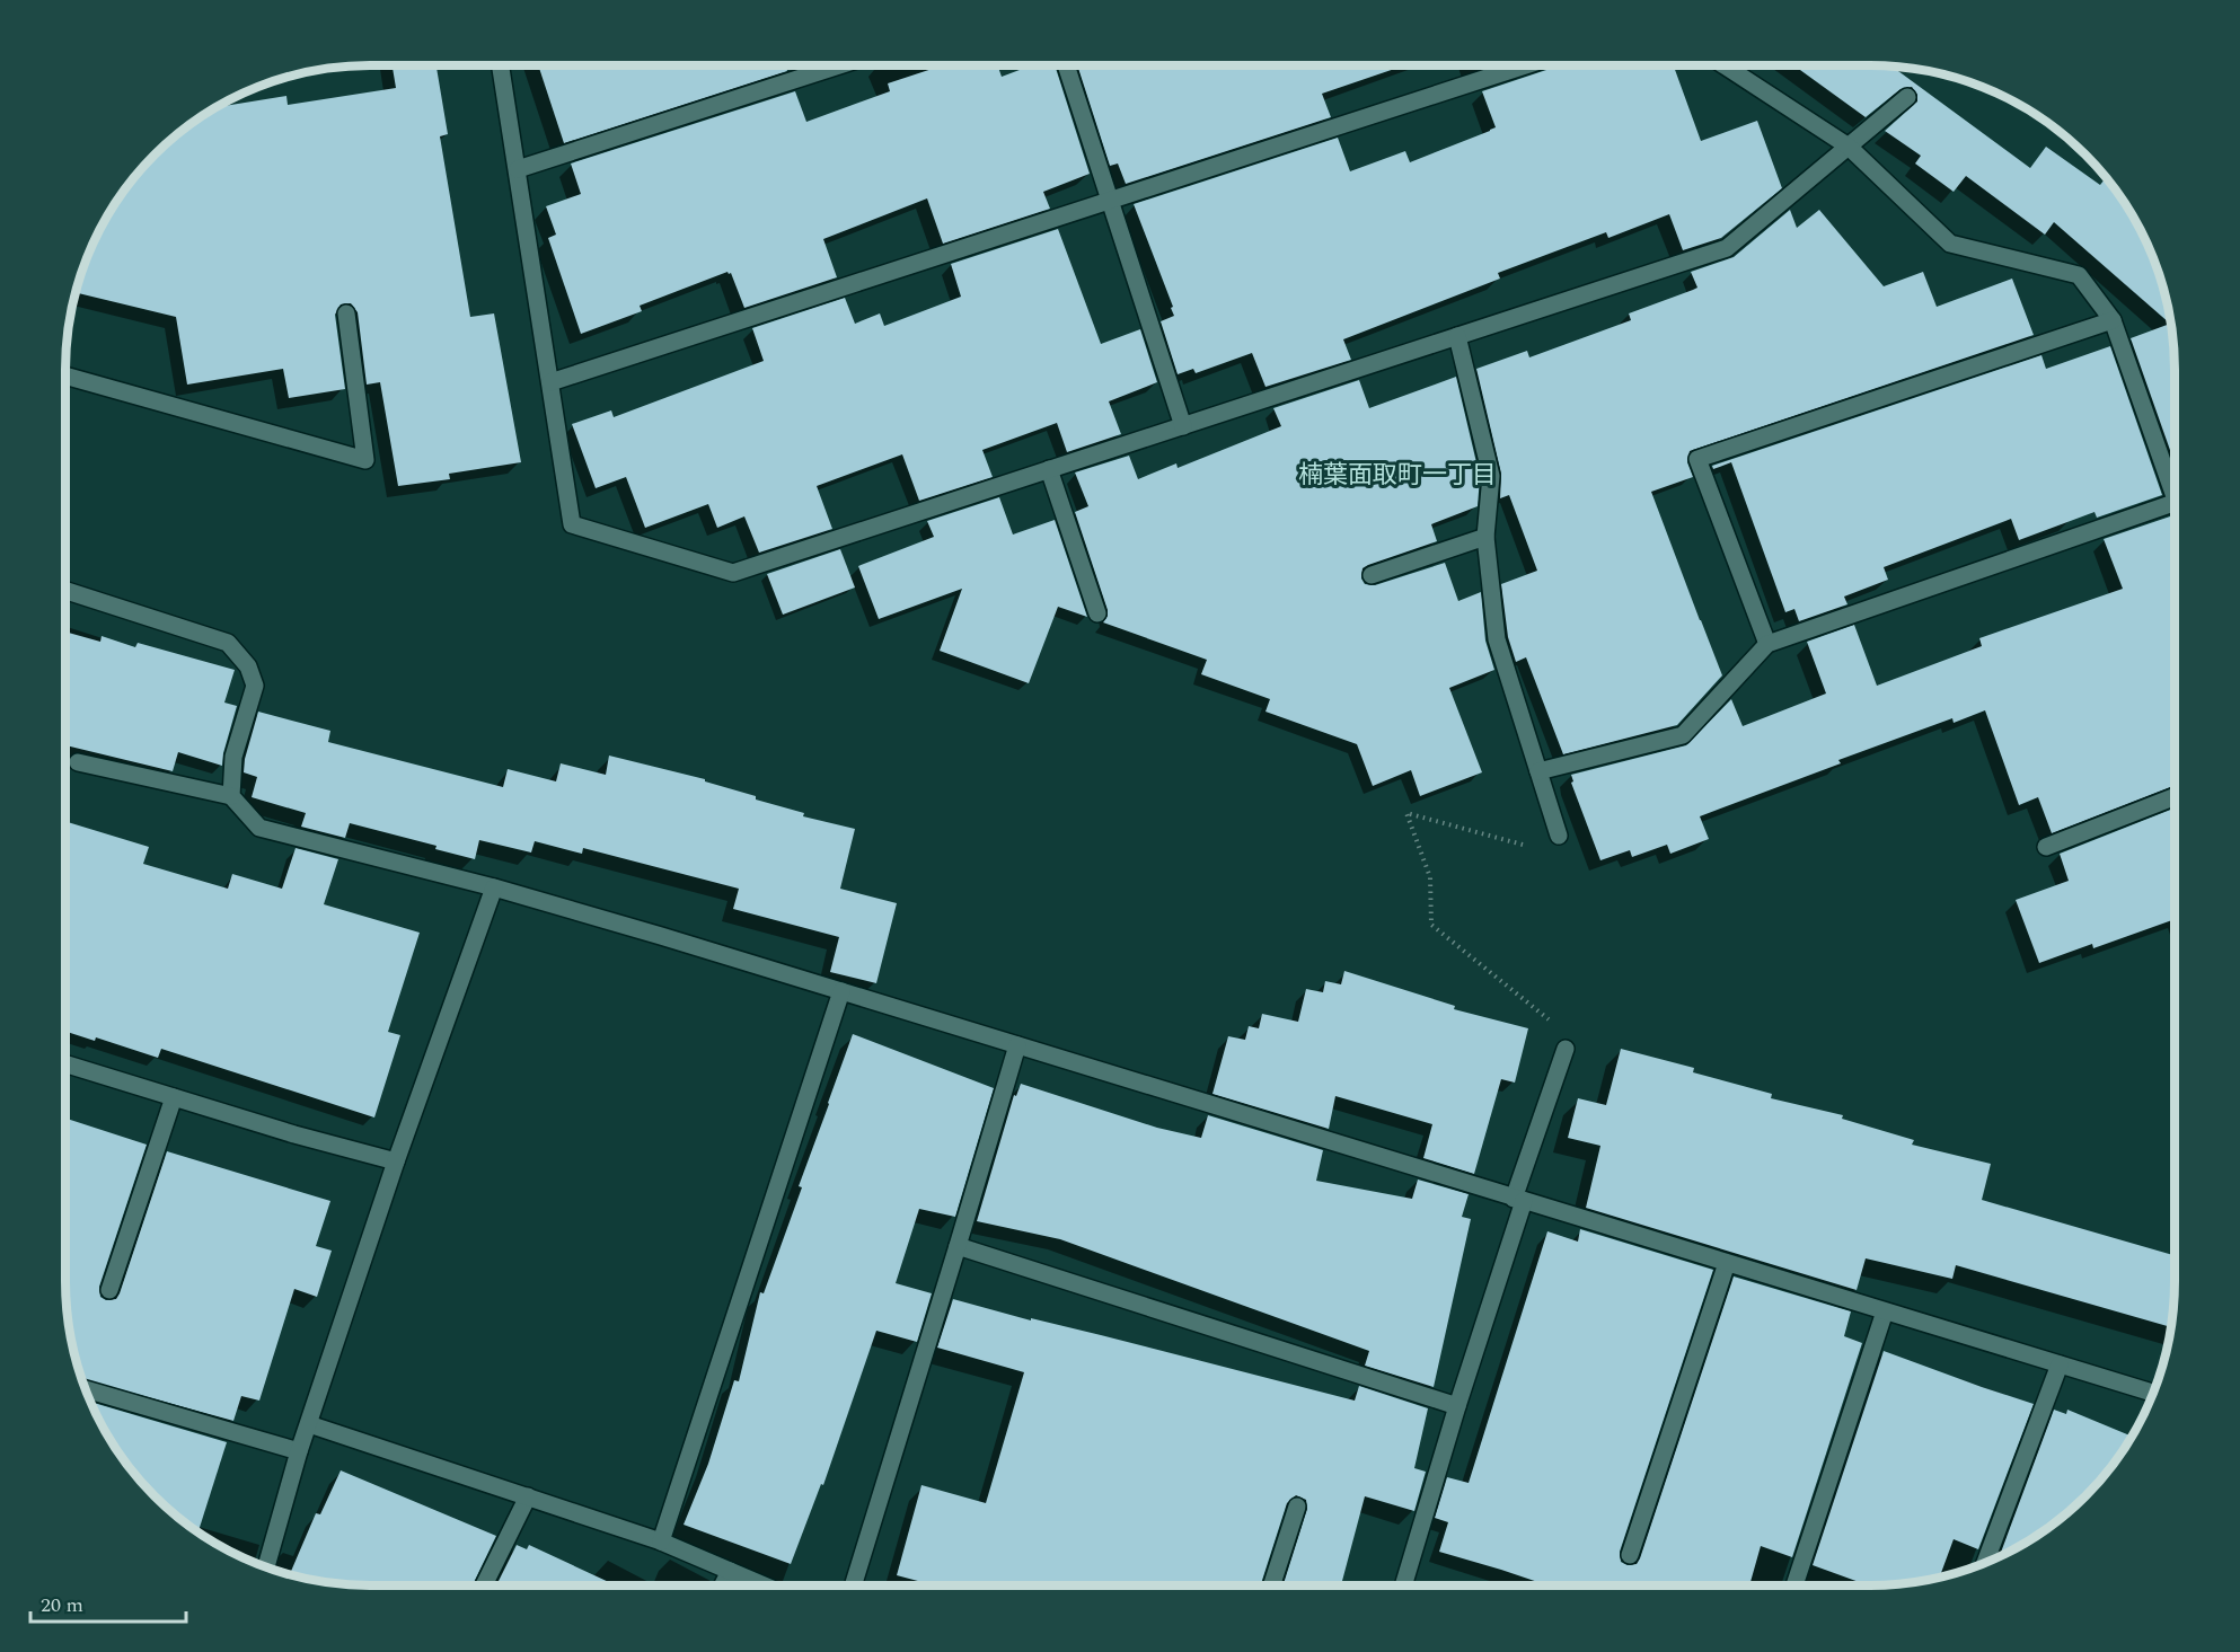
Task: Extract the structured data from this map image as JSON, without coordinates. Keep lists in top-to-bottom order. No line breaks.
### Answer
{"districts":["楠葉面取町一丁目"],"scale_bar":"20 m"}
